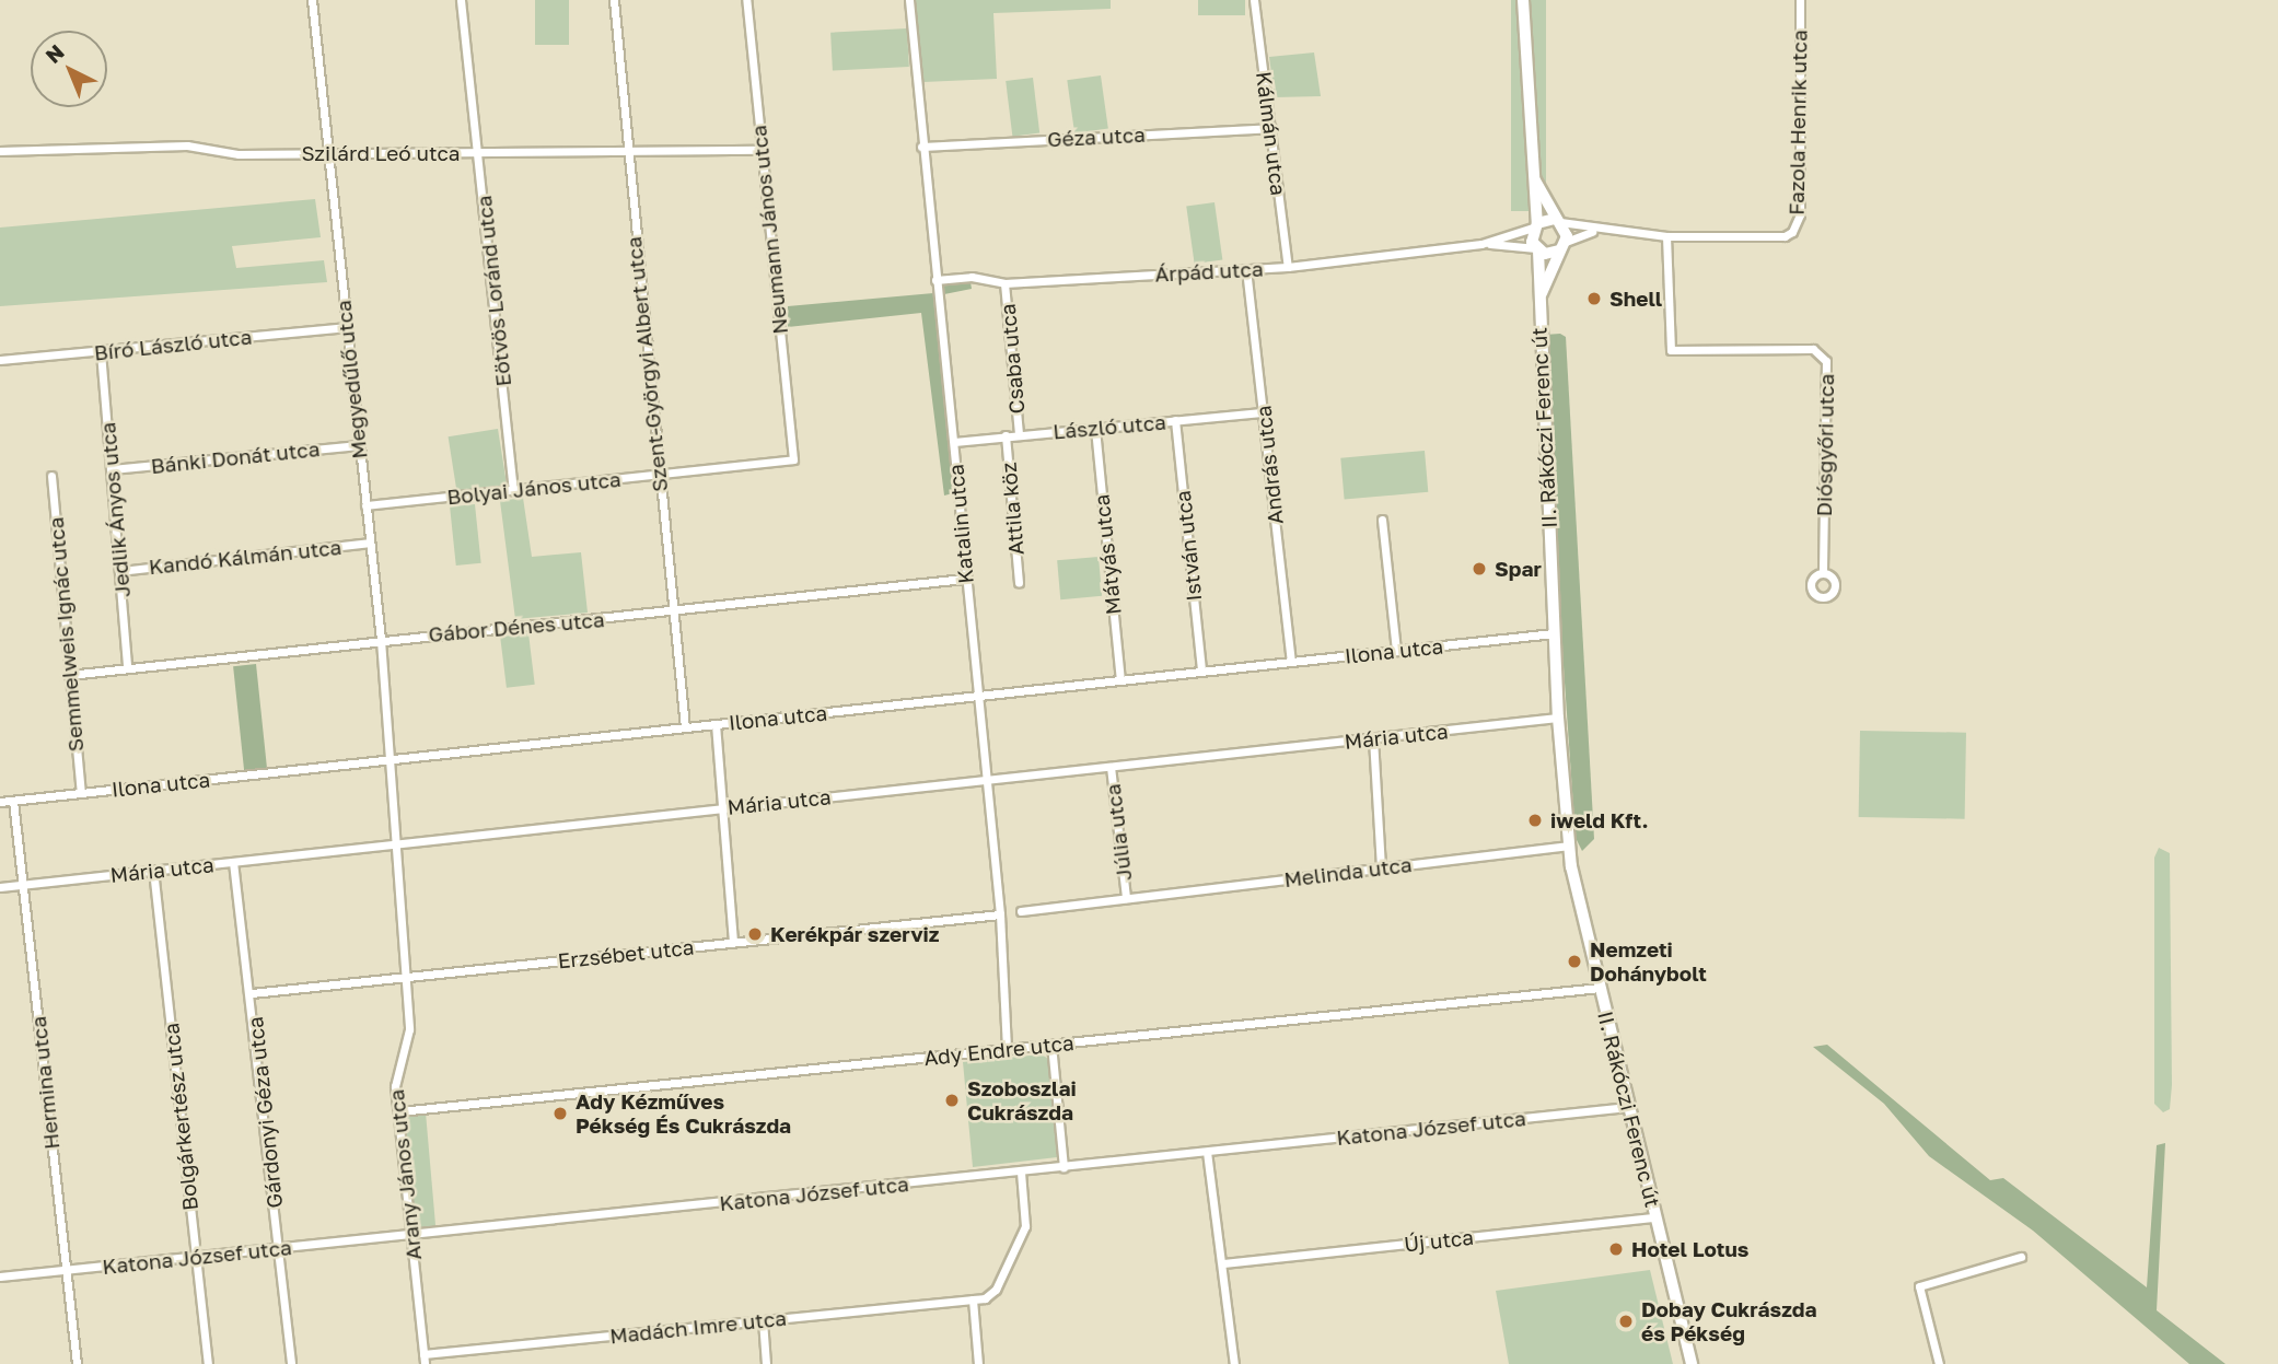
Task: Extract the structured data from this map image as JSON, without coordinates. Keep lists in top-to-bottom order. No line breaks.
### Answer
{"streets":{"main road":["II. Rákóczi Ferenc út"],"street":["Fazola Henrik utca","Kálmán utca","Géza utca","Szilárd Leó utca","Neumann János utca","Árpád utca","Eötvös Loránd utca","Bíró László utca","Csaba utca","Szent-Györgyi Albert utca","Megyedűlő utca","László utca","Diósgyőri utca","Bánki Donát utca","András utca","Bolyai János utca","Attila köz","Jedlik Ányos utca","Katalin utca","István utca","Mátyás utca","Kandó Kálmán utca","Gábor Dénes utca","Semmelweis Ignác utca","Ilona utca","Mária utca","Júlia utca","Melinda utca","Erzsébet utca","Ady Endre utca","Hermina utca","Gárdonyi Géza utca","Bolgárkertész utca","Katona József utca","Arany János utca","Új utca","Madách Imre utca"]},"crossings":[["Fazola Henrik utca","Diósgyőri utca"],["Kálmán utca","Géza utca"],["Kálmán utca","Árpád utca"],["Géza utca","Katalin utca"],["Szilárd Leó utca","Neumann János utca"],["Szilárd Leó utca","Eötvös Loránd utca"],["Szilárd Leó utca","Szent-Györgyi Albert utca"],["Szilárd Leó utca","Megyedűlő utca"],["Neumann János utca","Bolyai János utca"],["Árpád utca","Csaba utca"],["Árpád utca","II. Rákóczi Ferenc út"],["Árpád utca","András utca"],["Árpád utca","Katalin utca"],["Eötvös Loránd utca","Bolyai János utca"],["Bíró László utca","Megyedűlő utca"],["Bíró László utca","Jedlik Ányos utca"],["Csaba utca","László utca"],["Szent-Györgyi Albert utca","Bolyai János utca"],["Szent-Györgyi Albert utca","Gábor Dénes utca"],["Szent-Györgyi Albert utca","Ilona utca"],["Megyedűlő utca","Bánki Donát utca"],["Megyedűlő utca","Bolyai János utca"],["Megyedűlő utca","Kandó Kálmán utca"],["Megyedűlő utca","Gábor Dénes utca"],["Megyedűlő utca","Ilona utca"],["Megyedűlő utca","Arany János utca"],["László utca","András utca"],["László utca","Attila köz"],["László utca","Katalin utca"],["László utca","István utca"],["László utca","Mátyás utca"],["II. Rákóczi Ferenc út","Ilona utca"],["II. Rákóczi Ferenc út","Mária utca"],["II. Rákóczi Ferenc út","Melinda utca"],["II. Rákóczi Ferenc út","Ady Endre utca"],["II. Rákóczi Ferenc út","Katona József utca"],["II. Rákóczi Ferenc út","Új utca"],["Bánki Donát utca","Jedlik Ányos utca"],["András utca","Ilona utca"],["Jedlik Ányos utca","Kandó Kálmán utca"],["Jedlik Ányos utca","Gábor Dénes utca"],["Katalin utca","Gábor Dénes utca"],["Katalin utca","Ilona utca"],["Katalin utca","Mária utca"],["Katalin utca","Erzsébet utca"],["Katalin utca","Ady Endre utca"],["István utca","Ilona utca"],["Mátyás utca","Ilona utca"],["Gábor Dénes utca","Semmelweis Ignác utca"],["Semmelweis Ignác utca","Ilona utca"],["Ilona utca","Hermina utca"],["Ilona utca","Arany János utca"],["Mária utca","Júlia utca"],["Mária utca","Hermina utca"],["Mária utca","Gárdonyi Géza utca"],["Mária utca","Bolgárkertész utca"],["Mária utca","Arany János utca"],["Júlia utca","Melinda utca"],["Erzsébet utca","Gárdonyi Géza utca"],["Erzsébet utca","Arany János utca"],["Ady Endre utca","Arany János utca"],["Hermina utca","Katona József utca"],["Gárdonyi Géza utca","Katona József utca"],["Bolgárkertész utca","Katona József utca"],["Katona József utca","Arany János utca"],["Arany János utca","Madách Imre utca"]],"places":["Shell","Spar","iweld Kft.","Kerékpár szerviz","Nemzeti Dohánybolt","Szoboszlai Cukrászda","Ady Kézműves Pékség És Cukrászda","Hotel Lotus","Dobay Cukrászda és Pékség"],"north":"top left"}
